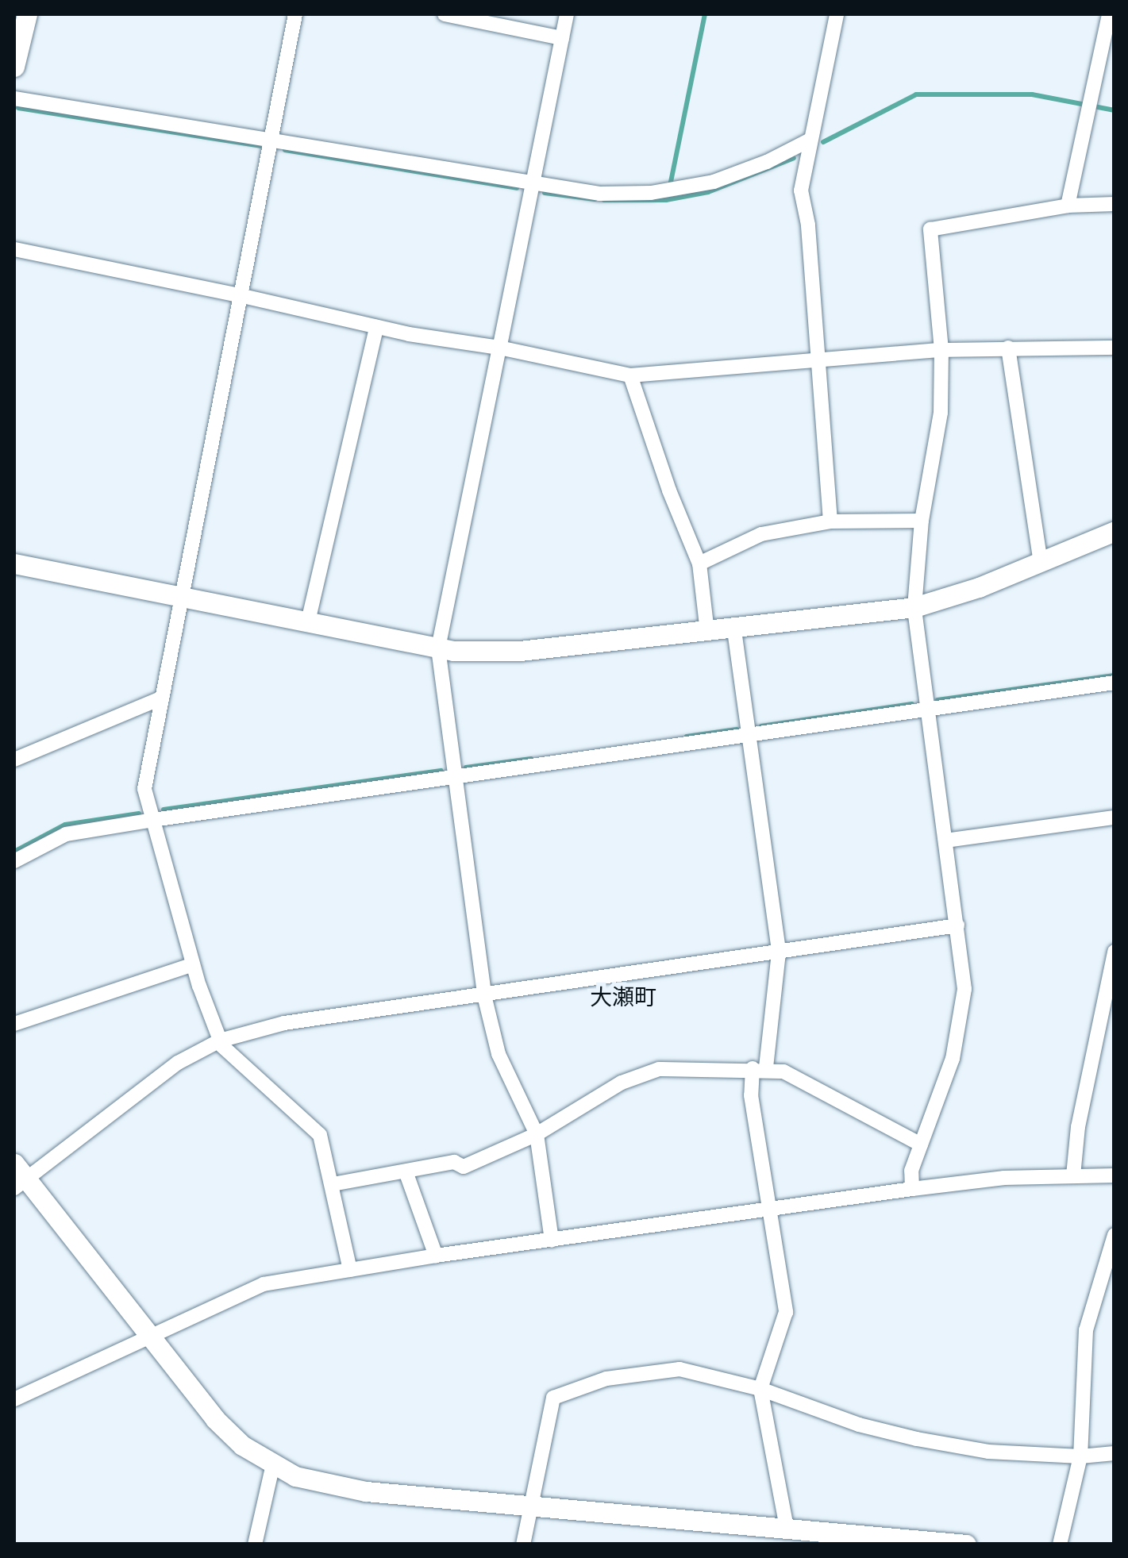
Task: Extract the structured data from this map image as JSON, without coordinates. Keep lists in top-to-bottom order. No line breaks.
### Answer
{"districts":["大瀬町"]}
